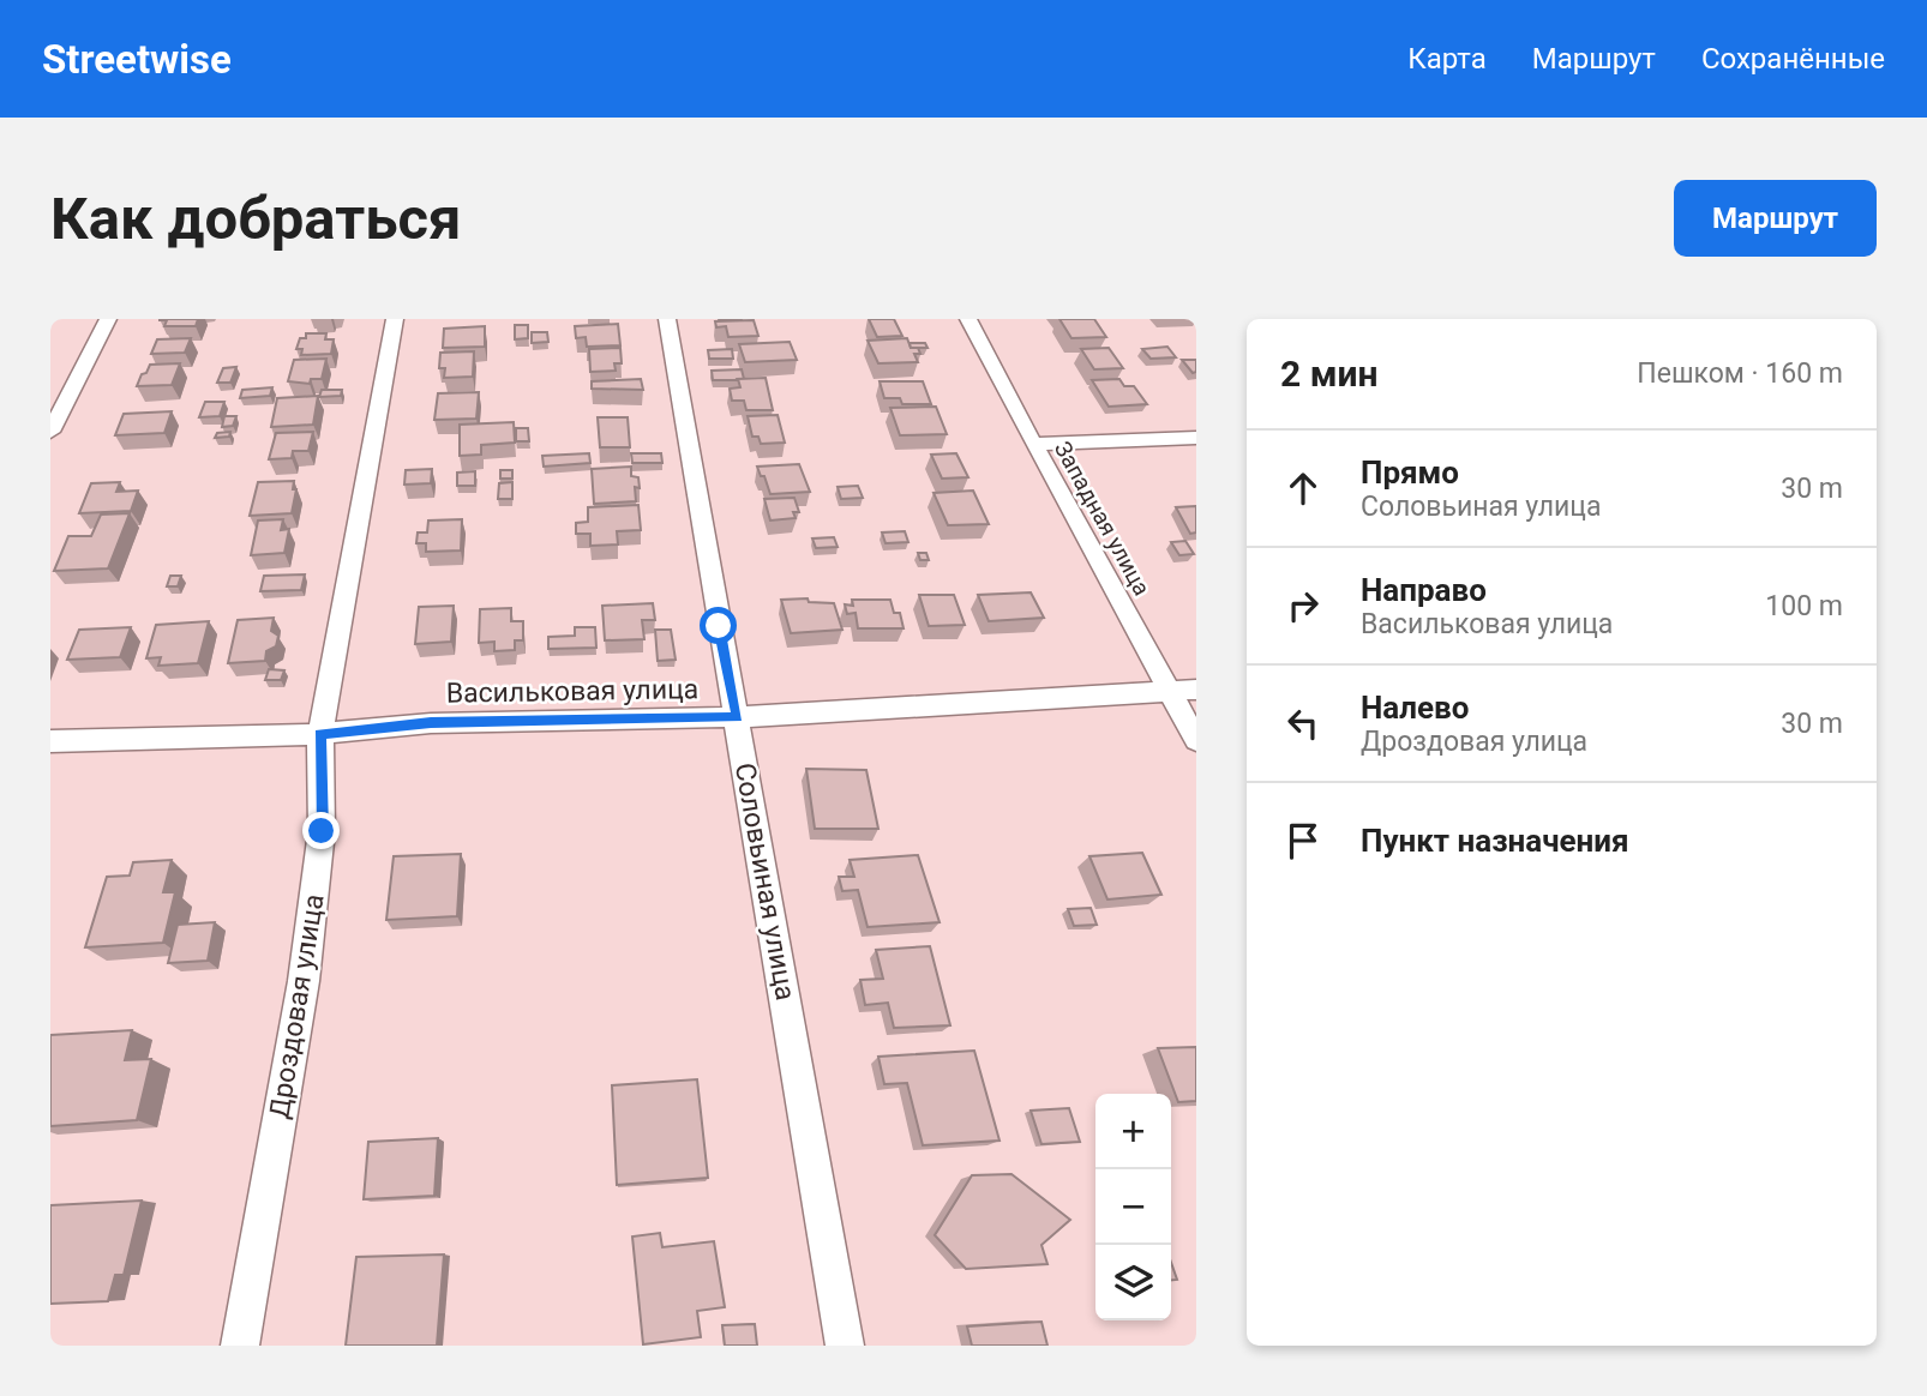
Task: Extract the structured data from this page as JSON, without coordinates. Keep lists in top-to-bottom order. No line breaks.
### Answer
{"streets":{"street":["Западная улица","Васильковая улица","Соловьиная улица","Дроздовая улица"]},"crossings":[["Западная улица","Васильковая улица"],["Васильковая улица","Соловьиная улица"],["Васильковая улица","Дроздовая улица"]],"page":{"header":"Streetwise","nav":["Карта","Маршрут","Сохранённые"],"buttons":"Маршрут","title":"Как добраться","heading":["2 мин","Пешком · 160 m"],"list":[["Прямо","Соловьиная улица","30 m"],["Направо","Васильковая улица","100 m"],["Налево","Дроздовая улица","30 m"],"Пункт назначения"],"map_buttons":["+","−"]}}
